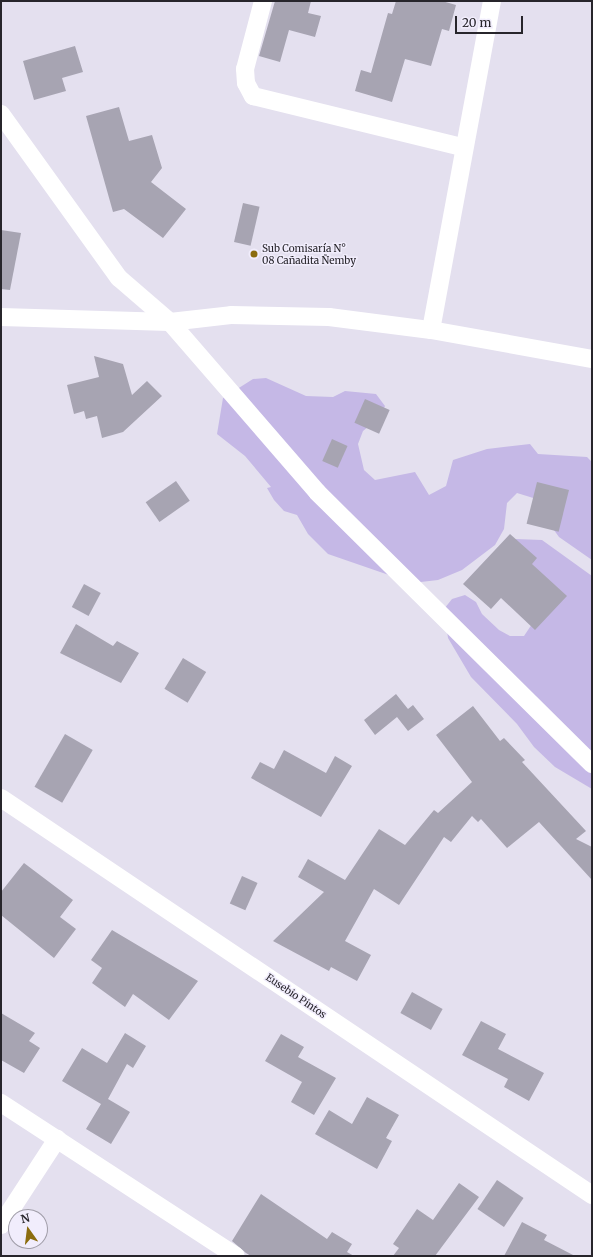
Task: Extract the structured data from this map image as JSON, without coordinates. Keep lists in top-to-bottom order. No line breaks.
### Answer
{"streets":{"street":["Eusebio Pintos"]},"places":["Sub Comisaría N° 08 Cañadita Ñemby"],"scale_bar":"20 m","north":"top"}
